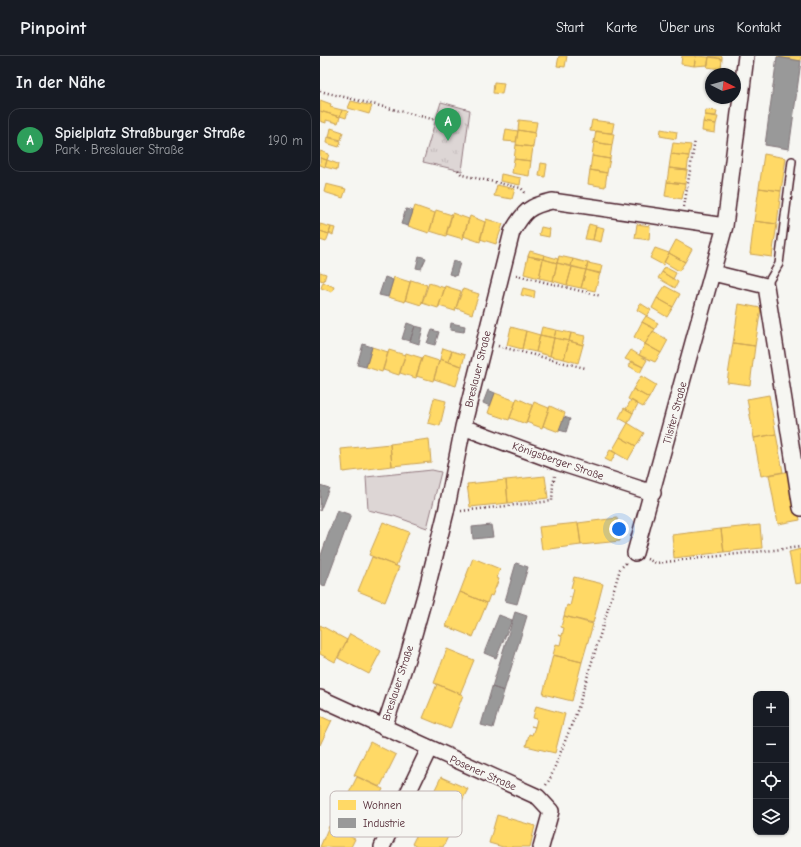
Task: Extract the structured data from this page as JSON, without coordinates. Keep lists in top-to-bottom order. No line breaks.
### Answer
{"streets":{"street":["Breslauer Straße","Tilsiter Straße","Königsberger Straße","Posener Straße"]},"crossings":[["Breslauer Straße","Königsberger Straße"],["Breslauer Straße","Posener Straße"],["Tilsiter Straße","Königsberger Straße"]],"legend":["Wohnen","Industrie"],"north":"right","page":{"header":"Pinpoint","nav":["Start","Karte","Über uns","Kontakt"],"heading":"In der Nähe","list":[{"mark":"A","name":"Spielplatz Straßburger Straße","note":"Park · Breslauer Straße","value":"190 m"}],"pins":"A","map_buttons":["+","−"]}}
